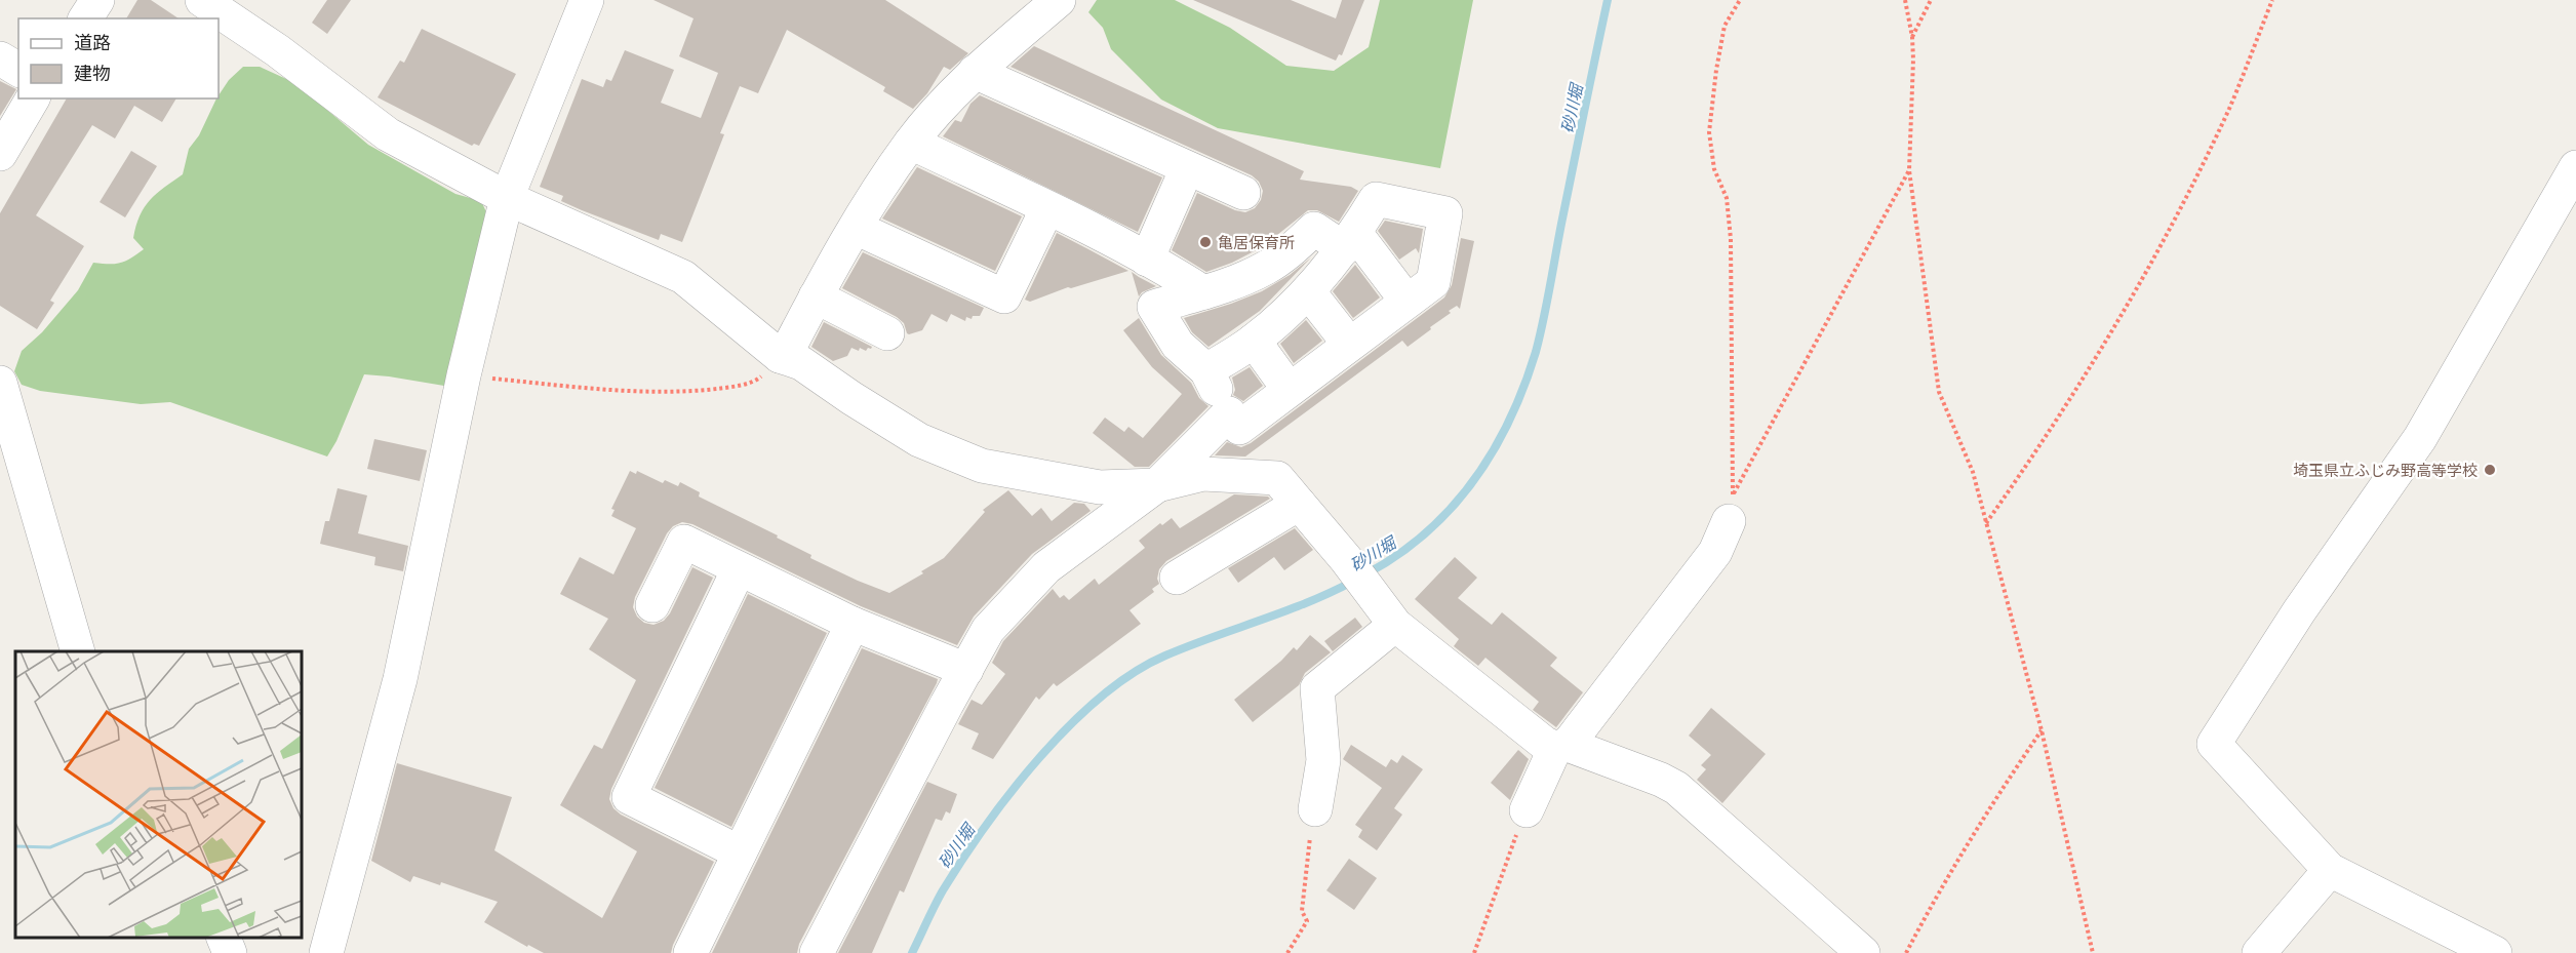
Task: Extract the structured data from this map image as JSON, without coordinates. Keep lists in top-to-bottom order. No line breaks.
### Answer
{"water":["砂川堀"],"places":["亀居保育所","埼玉県立ふじみ野高等学校"],"legend":["道路","建物"]}
